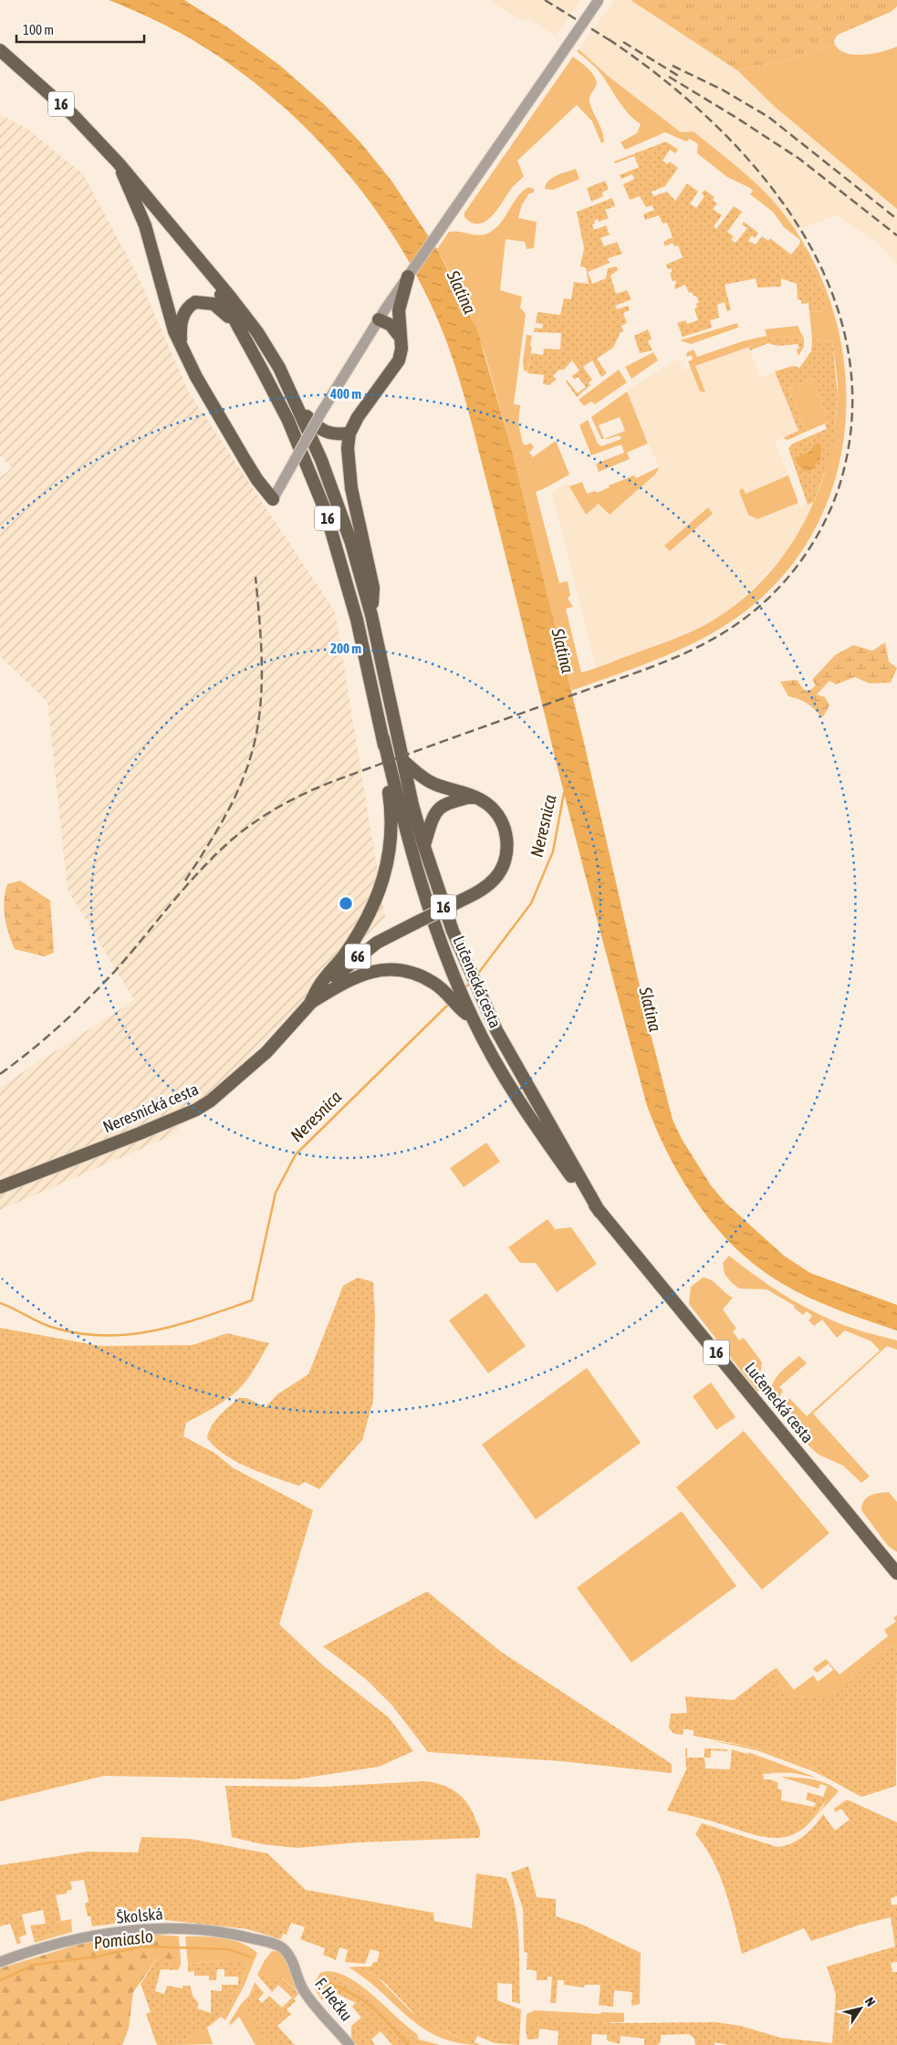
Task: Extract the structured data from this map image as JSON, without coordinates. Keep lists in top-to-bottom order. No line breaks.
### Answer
{"streets":{"main road":["16","66","Lučenecká cesta","Neresnická cesta"],"street":["Školská","F. Hečku"]},"crossings":[["16","Lučenecká cesta"],["66","Neresnická cesta"],["Školská","F. Hečku"]],"water":["Slatina","Neresnica","Pomiaslo"],"scale_bar":"100 m","north":"top right","rings":["400 m","200 m"]}
